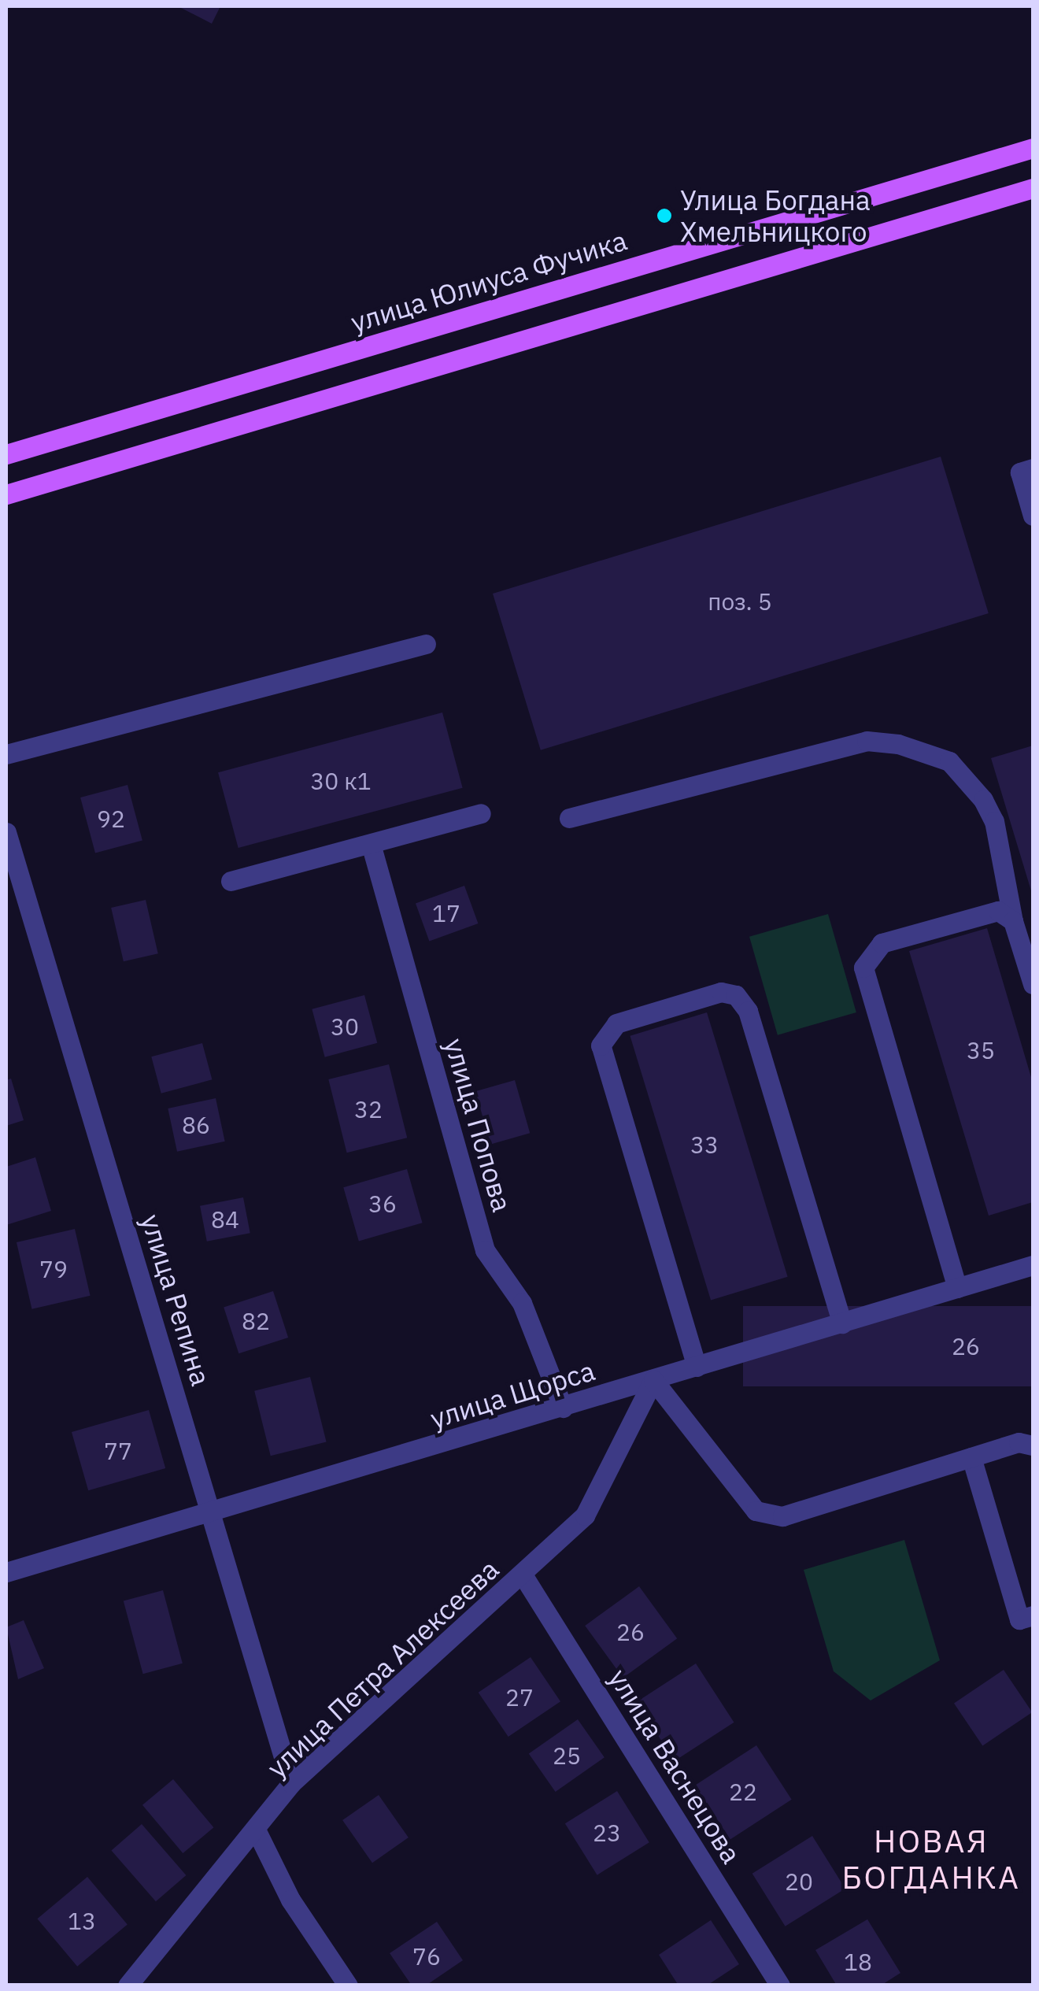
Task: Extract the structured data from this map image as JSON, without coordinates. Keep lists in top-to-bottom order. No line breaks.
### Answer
{"streets":{"main road":["улица Юлиуса Фучика"],"street":["улица Попова","улица Репина","улица Щорса","улица Петра Алексеева","улица Васнецова"]},"crossings":[["улица Попова","улица Щорса"],["улица Репина","улица Щорса"],["улица Репина","улица Петра Алексеева"],["улица Щорса","улица Петра Алексеева"],["улица Петра Алексеева","улица Васнецова"]],"districts":["НОВАЯ БОГДАНКА"],"places":["Улица Богдана Хмельницкого"],"house_numbers":["поз. 5","30 к1","92","17","30","35","32","86","33","36","84","79","82","26","77","26","27","25","22","23","20","13","76","18"]}
